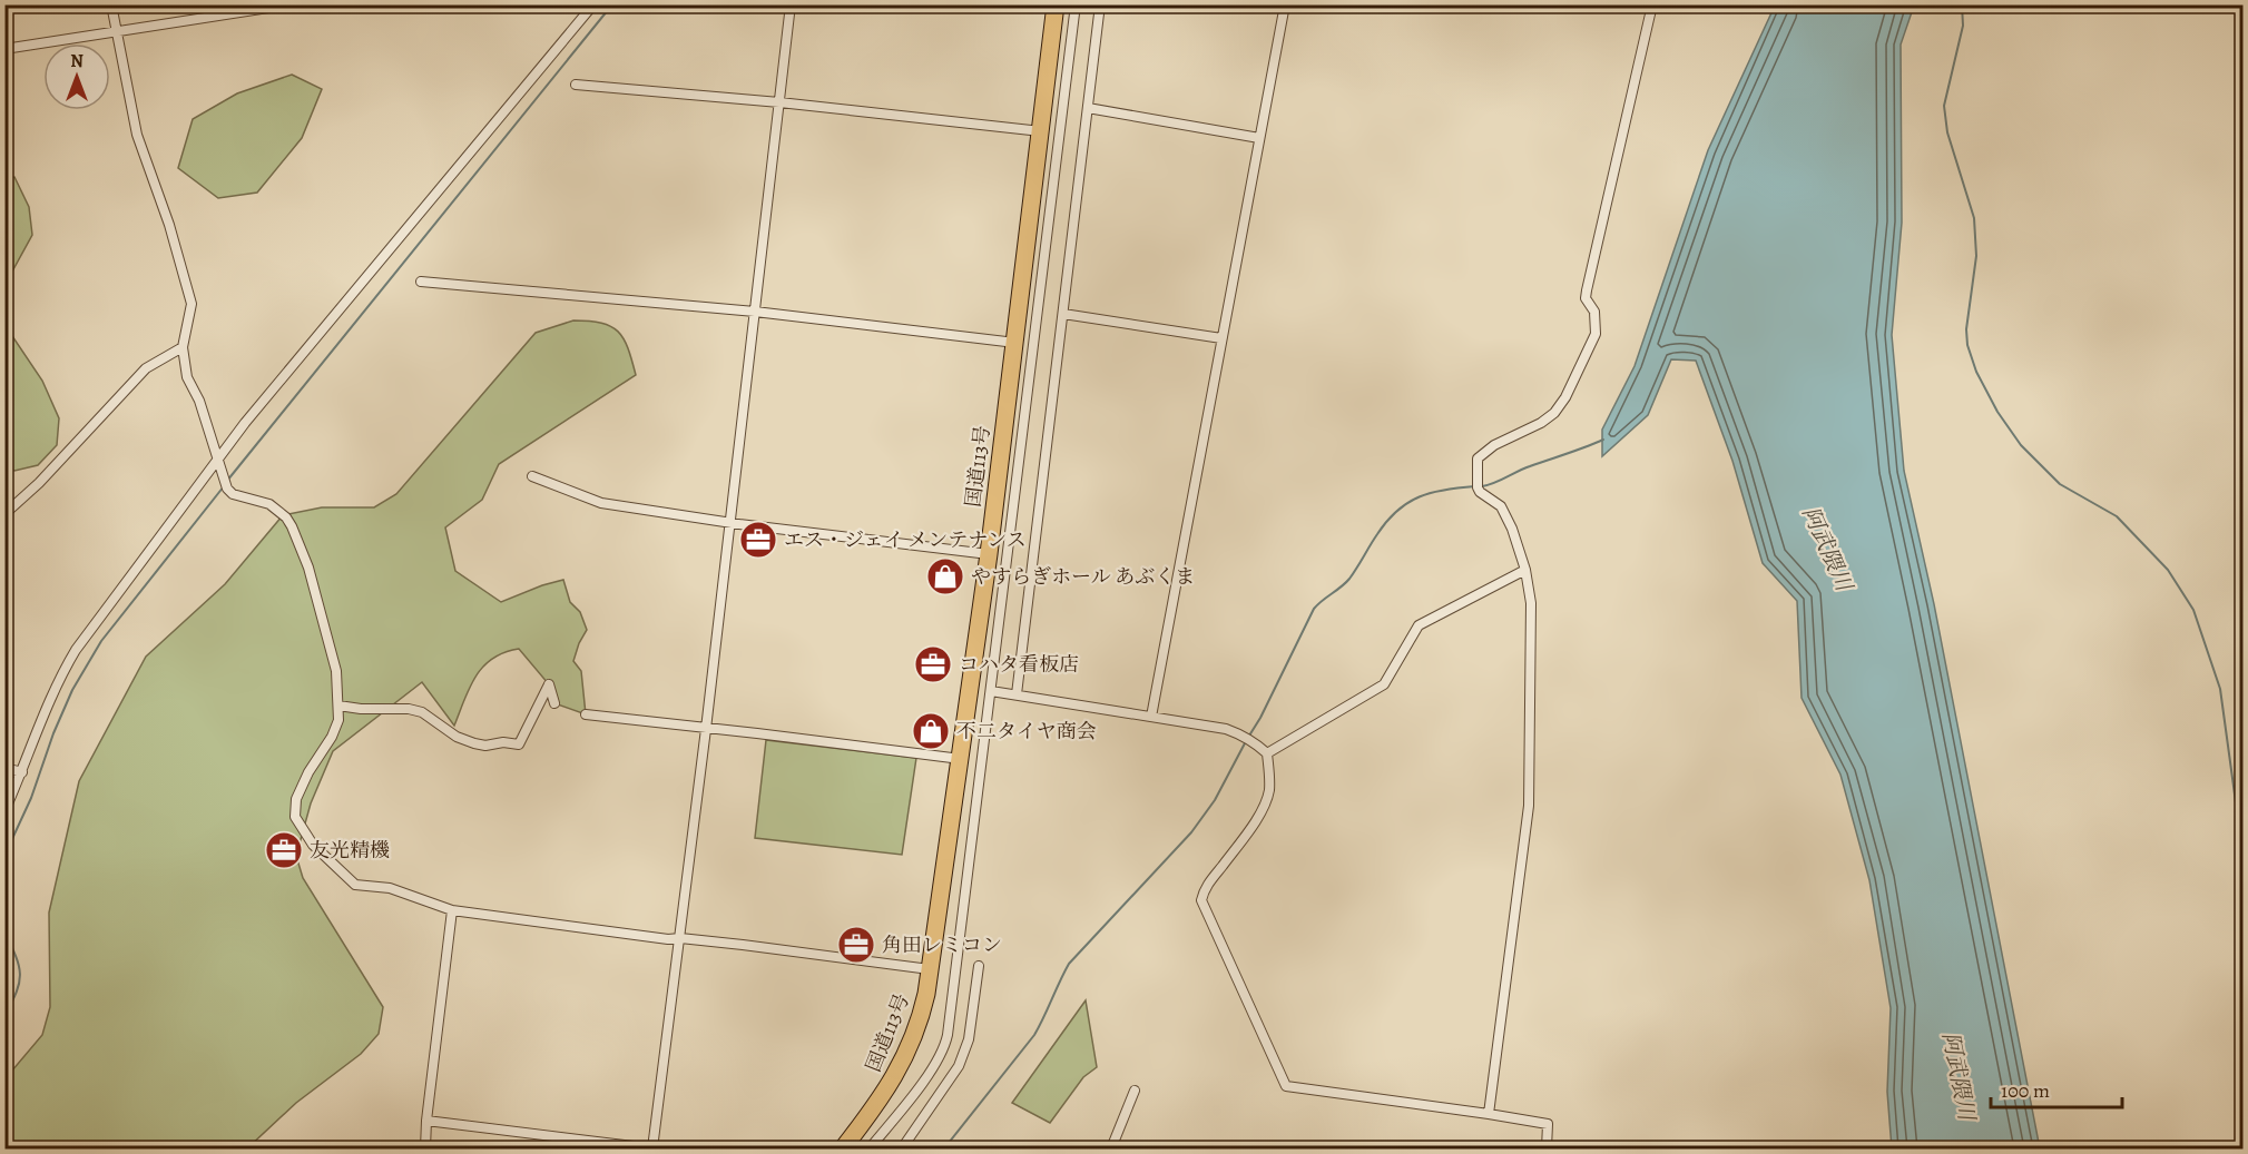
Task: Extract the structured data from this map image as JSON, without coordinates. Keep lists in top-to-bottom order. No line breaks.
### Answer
{"streets":{"highway":["国道113号"]},"water":["阿武隈川"],"places":{"office":["エス・ジェイ メンテナンス","コハタ看板店","友光精機","角田レミコン"],"shop":["やすらぎホール あぶくま","不二タイヤ商会"]},"scale_bar":"100 m","north":"top"}
